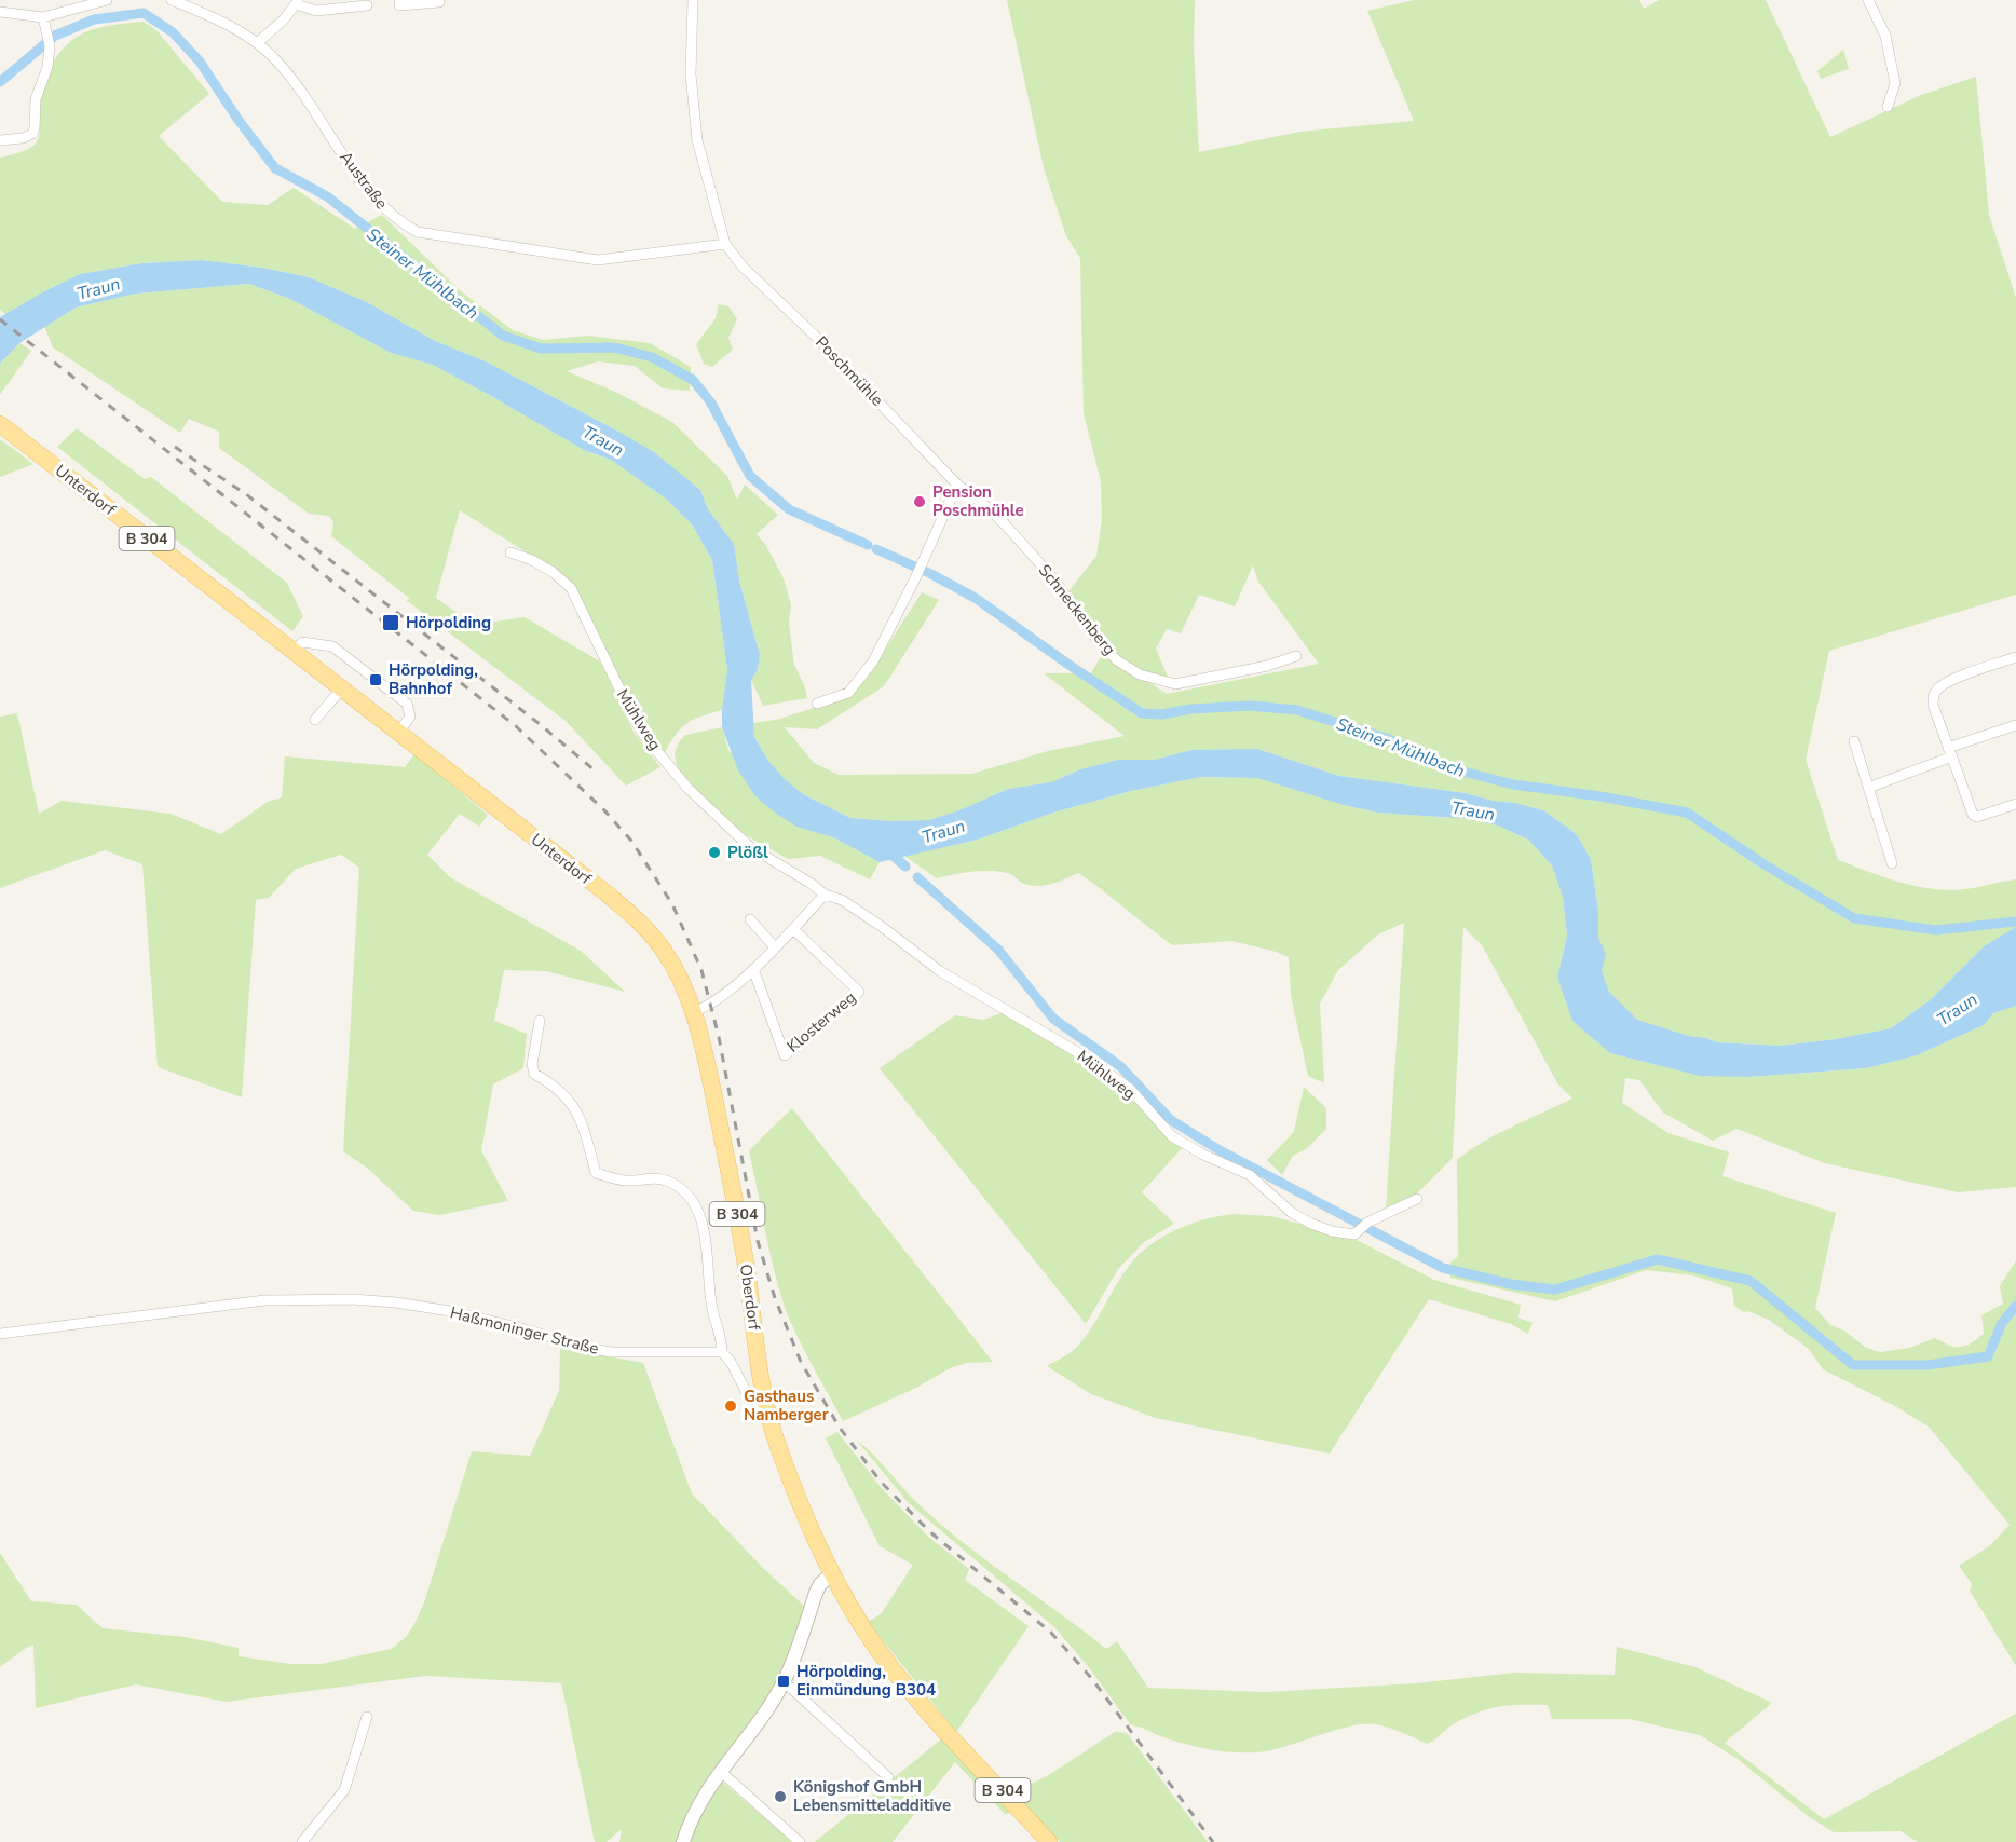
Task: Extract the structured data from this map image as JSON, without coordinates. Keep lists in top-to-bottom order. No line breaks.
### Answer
{"streets":{"main road":["Unterdorf","B 304","Oberdorf"],"street":["Austraße","Poschmühle","Schneckenberg","Mühlweg","Klosterweg","Haßmoninger Straße"]},"crossings":[["Austraße","Poschmühle"],["Poschmühle","Schneckenberg"],["Unterdorf","Oberdorf"]],"water":["Steiner Mühlbach","Traun"],"places":{"other":["Pension Poschmühle","Plößl","Gasthaus Namberger","Königshof GmbH Lebensmitteladditive"],"transit":["Hörpolding","Hörpolding, Bahnhof","Hörpolding, Einmündung B304"]}}
